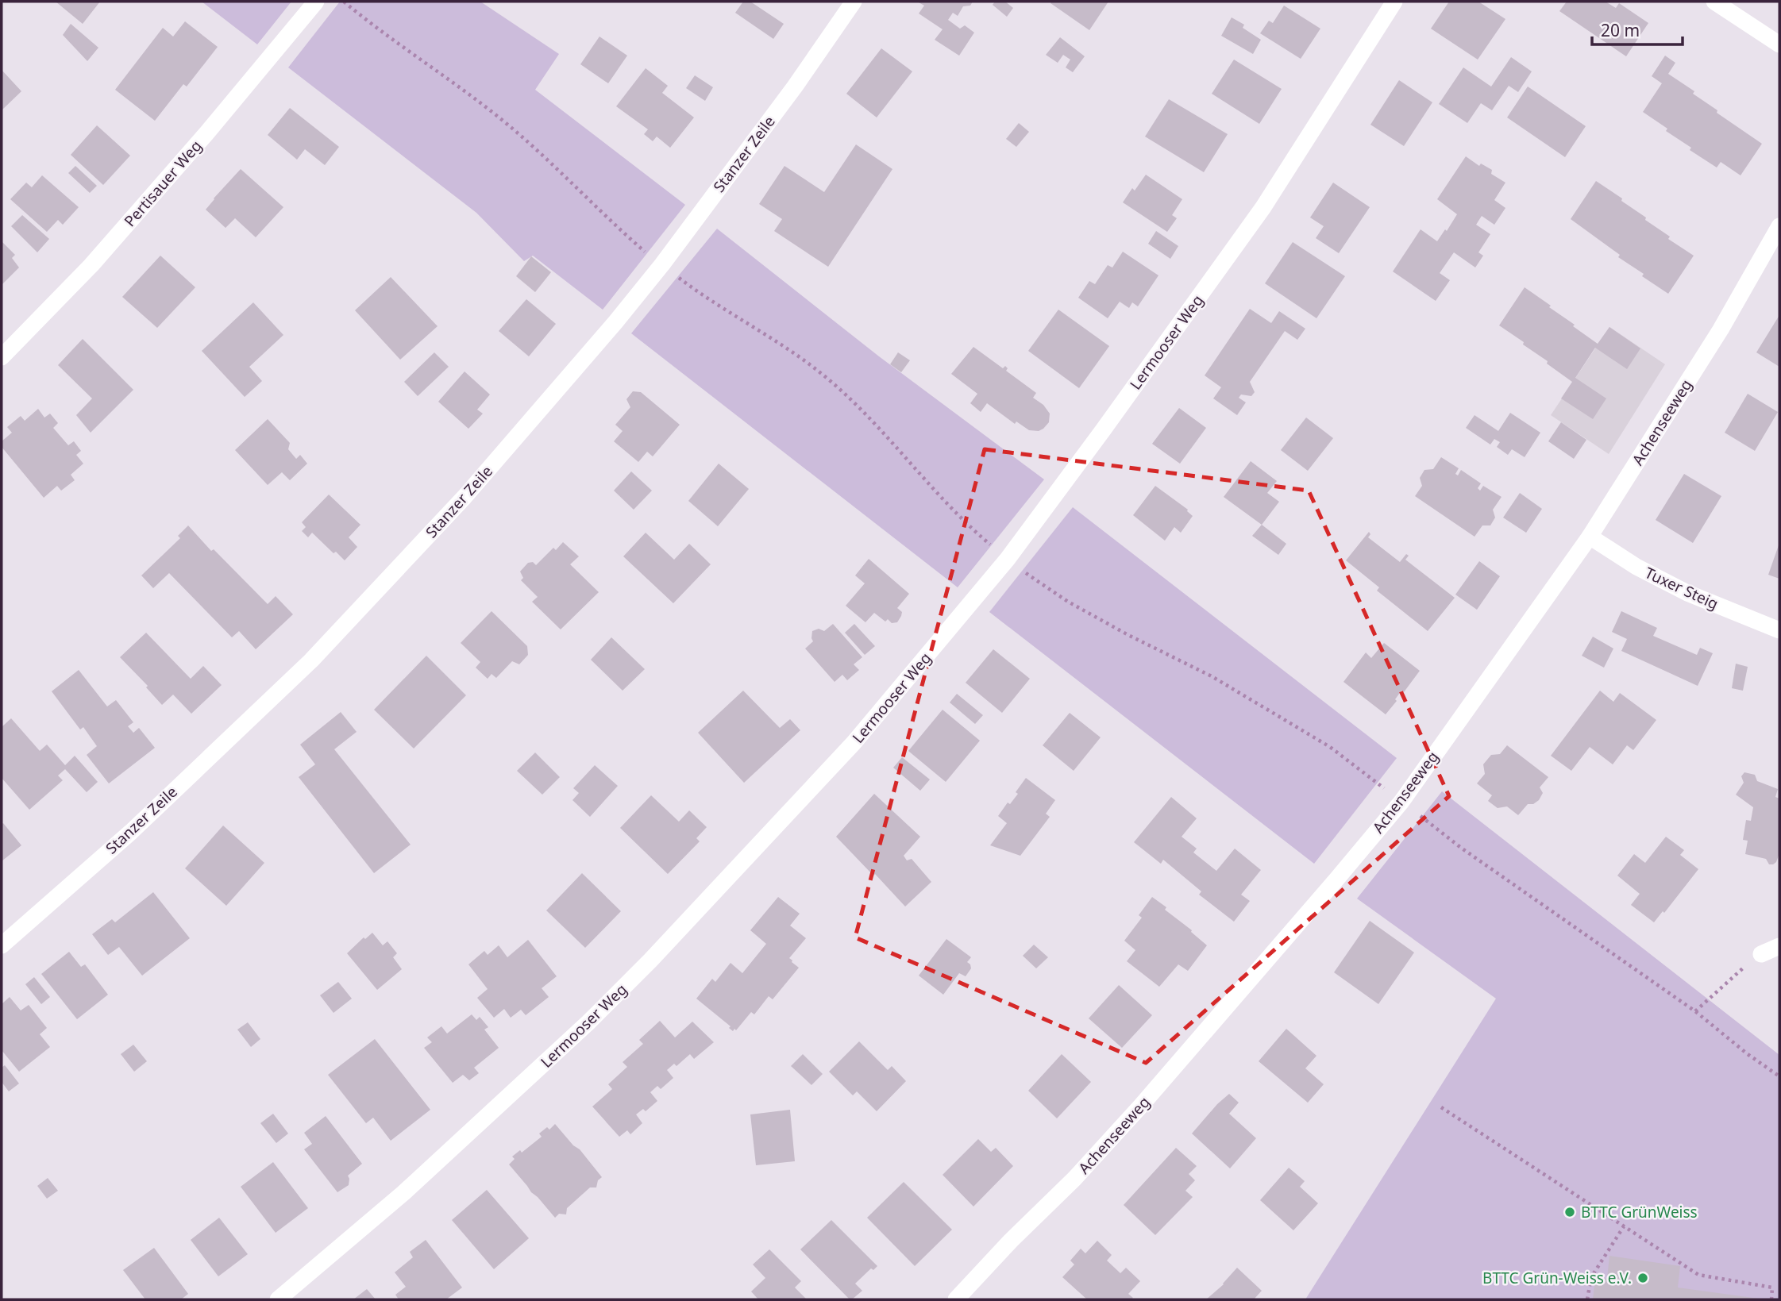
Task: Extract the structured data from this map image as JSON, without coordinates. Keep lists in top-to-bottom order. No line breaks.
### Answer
{"streets":{"street":["Stanzer Zeile","Pertisauer Weg","Lermooser Weg","Achenseeweg","Tuxer Steig"]},"crossings":[["Achenseeweg","Tuxer Steig"]],"places":["BTTC GrünWeiss","BTTC Grün-Weiss e.V."],"scale_bar":"20 m"}
